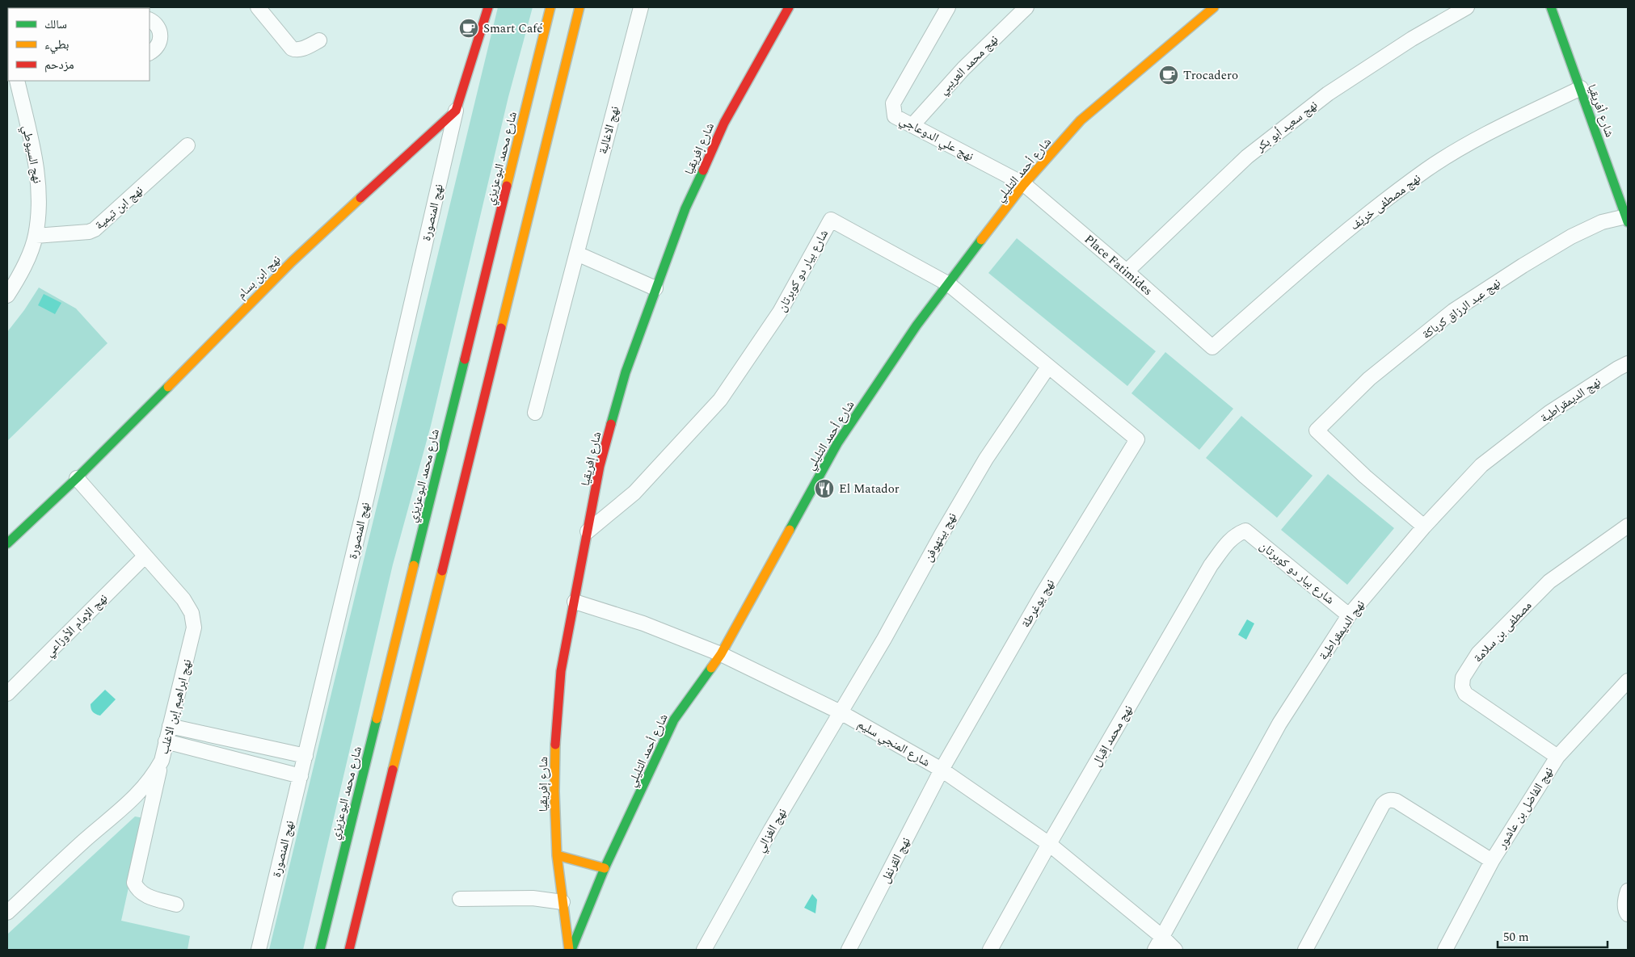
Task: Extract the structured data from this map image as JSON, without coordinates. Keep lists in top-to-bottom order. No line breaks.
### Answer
{"streets":{"main road":["شارع أفريقيا","شارع إفريقيا","شارع محمد البوعزيزي","شارع أحمد التليلي","نهج ابن بسام"],"street":["نهج محمد العريبي","نهج سعيد أبو بكر","نهج الاغالبة","نهج علي الدوعاجي","نهج السيوطي","نهج مصطفى خريّف","نهج ابن تيمية","نهج المنصورة","Place Fatimides","شارع بيار دو كوبرتان","نهج عبد الرزاق كرباكة","نهج الديمقراطية","نهج بيتهوفن","نهج يوغرطة","نهج الإمام الأوزاعي","مصطفى بن سلامة","نهج ابراهيم إبن الاغلب","نهج محمد إقبال","شارع المنجي سليم","نهج الفاضل بن عاشور","نهج الغزالي","نهج القرنفل"]},"crossings":[["نهج محمد العريبي","نهج علي الدوعاجي"],["شارع أفريقيا","نهج مصطفى خريّف"],["شارع أفريقيا","نهج عبد الرزاق كرباكة"],["نهج سعيد أبو بكر","Place Fatimides"],["نهج علي الدوعاجي","شارع أحمد التليلي"],["نهج علي الدوعاجي","Place Fatimides"],["شارع إفريقيا","شارع أحمد التليلي"],["شارع إفريقيا","شارع بيار دو كوبرتان"],["شارع إفريقيا","شارع المنجي سليم"],["نهج السيوطي","نهج ابن تيمية"],["شارع أحمد التليلي","Place Fatimides"],["شارع أحمد التليلي","شارع بيار دو كوبرتان"],["شارع أحمد التليلي","شارع المنجي سليم"],["نهج مصطفى خريّف","Place Fatimides"],["نهج المنصورة","نهج ابن بسام"],["شارع بيار دو كوبرتان","نهج الديمقراطية"],["شارع بيار دو كوبرتان","نهج بيتهوفن"],["شارع بيار دو كوبرتان","نهج يوغرطة"],["شارع بيار دو كوبرتان","نهج محمد إقبال"],["نهج ابن بسام","نهج ابراهيم إبن الاغلب"],["نهج عبد الرزاق كرباكة","نهج الديمقراطية"],["نهج الديمقراطية","شارع المنجي سليم"],["نهج بيتهوفن","شارع المنجي سليم"],["نهج بيتهوفن","نهج الغزالي"],["نهج يوغرطة","شارع المنجي سليم"],["نهج يوغرطة","نهج القرنفل"],["نهج الإمام الأوزاعي","نهج ابراهيم إبن الاغلب"],["مصطفى بن سلامة","نهج الفاضل بن عاشور"],["نهج محمد إقبال","شارع المنجي سليم"],["شارع المنجي سليم","نهج الغزالي"],["شارع المنجي سليم","نهج القرنفل"]],"places":{"cafe":["Smart Café","Trocadero"],"restaurant":["El Matador"]},"legend":["سالك","بطيء","مزدحم"],"scale_bar":"50 m"}
